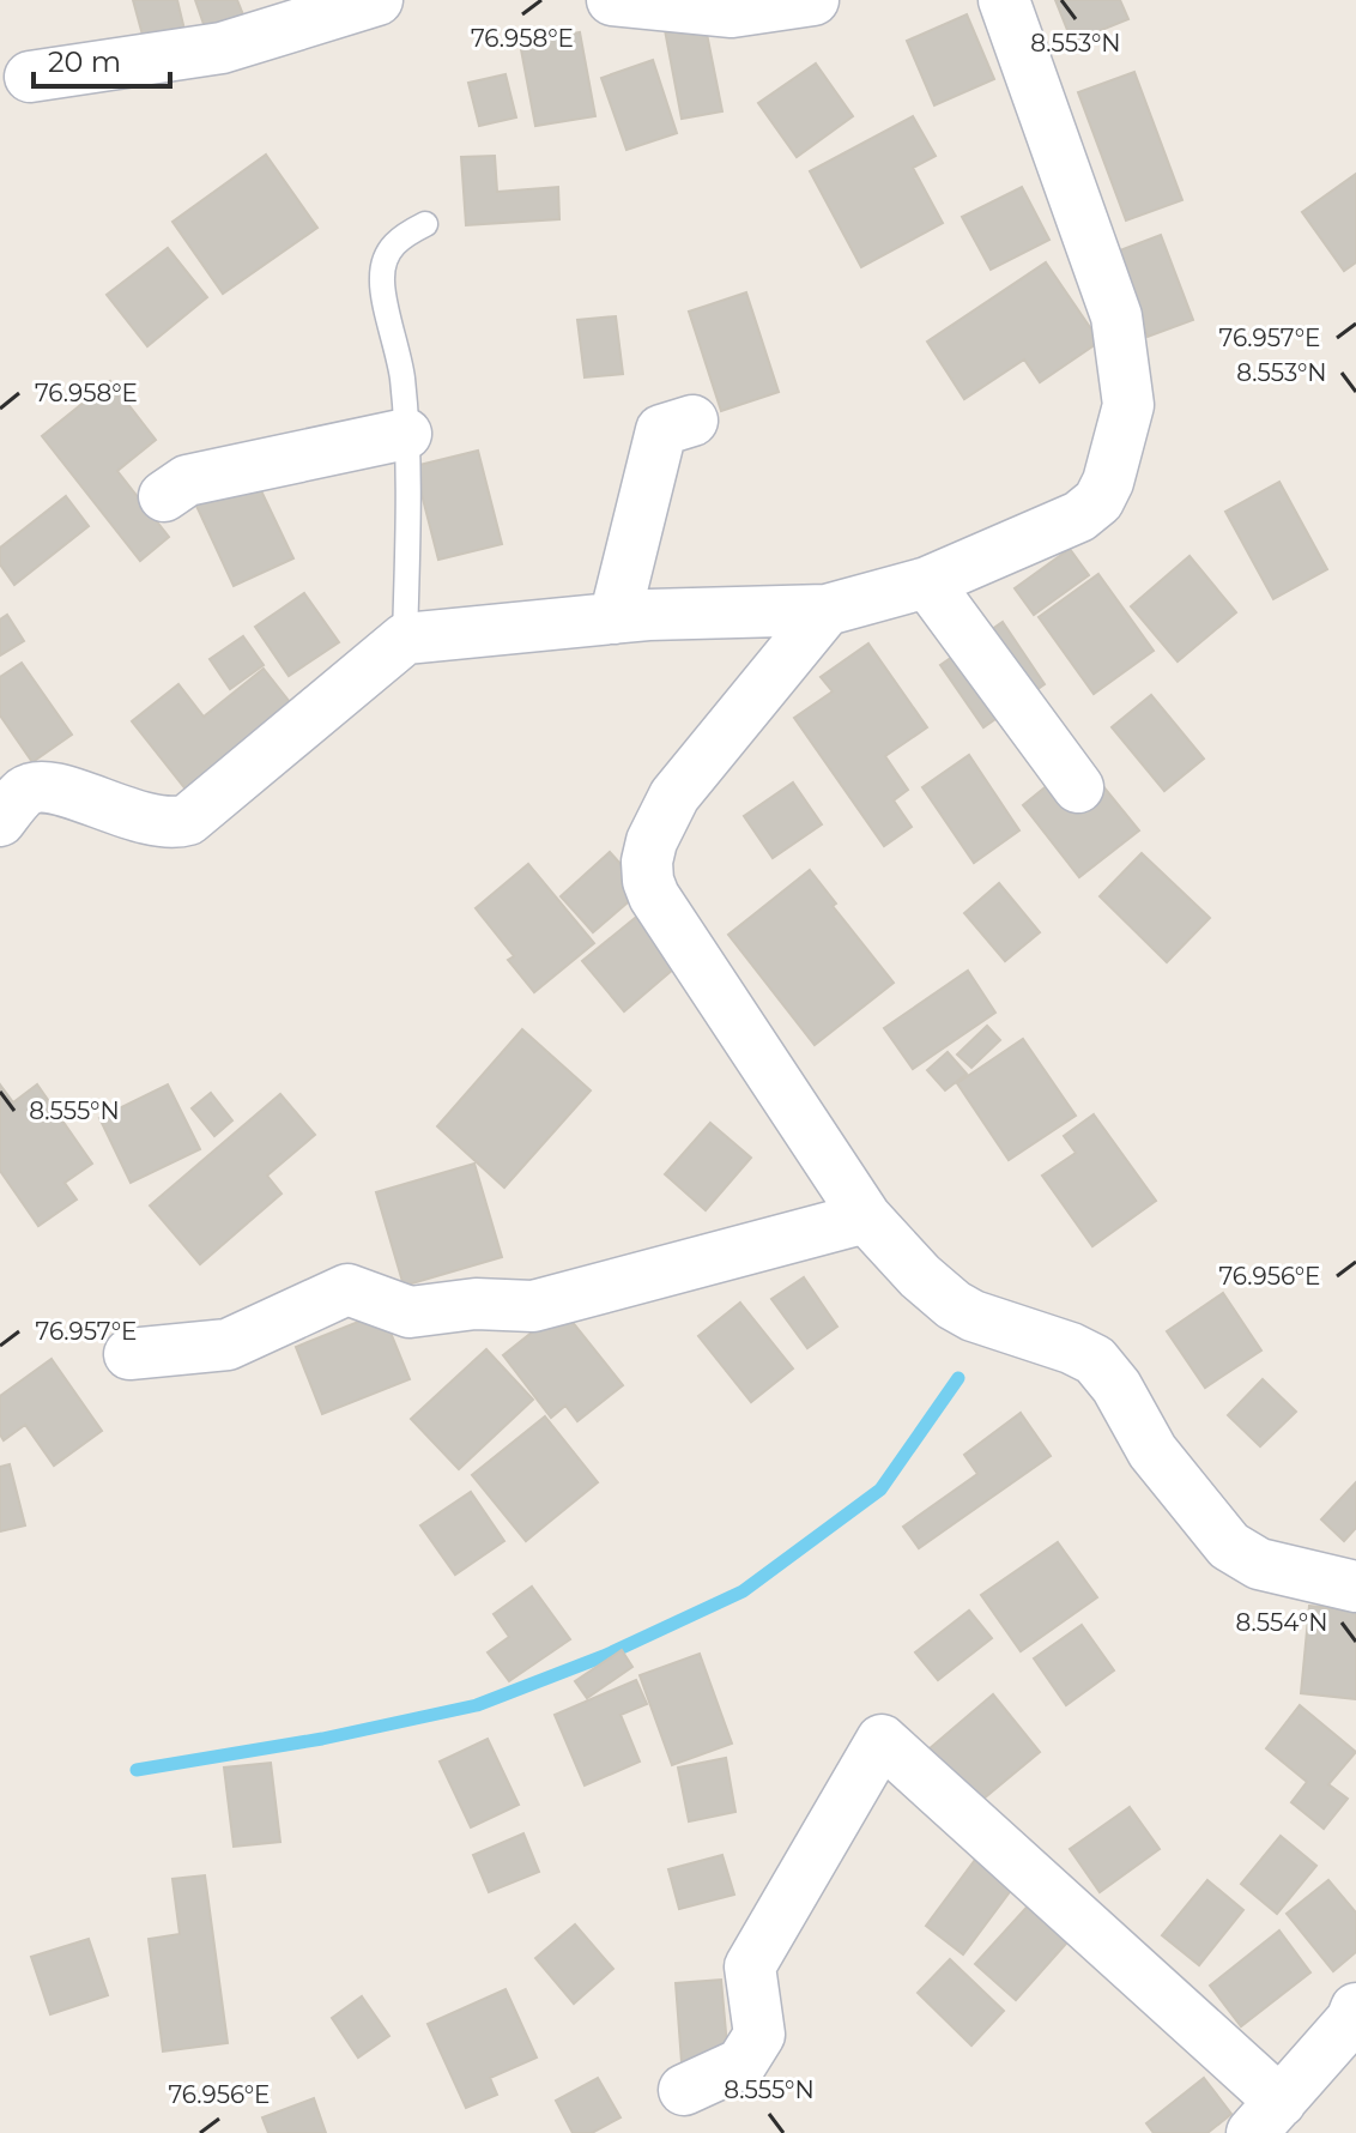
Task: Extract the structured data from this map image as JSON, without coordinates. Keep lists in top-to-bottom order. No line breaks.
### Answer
{"scale_bar":"20 m","coordinates":["76.958°E","8.553°N","76.957°E","8.555°N","76.956°E","8.554°N"]}
